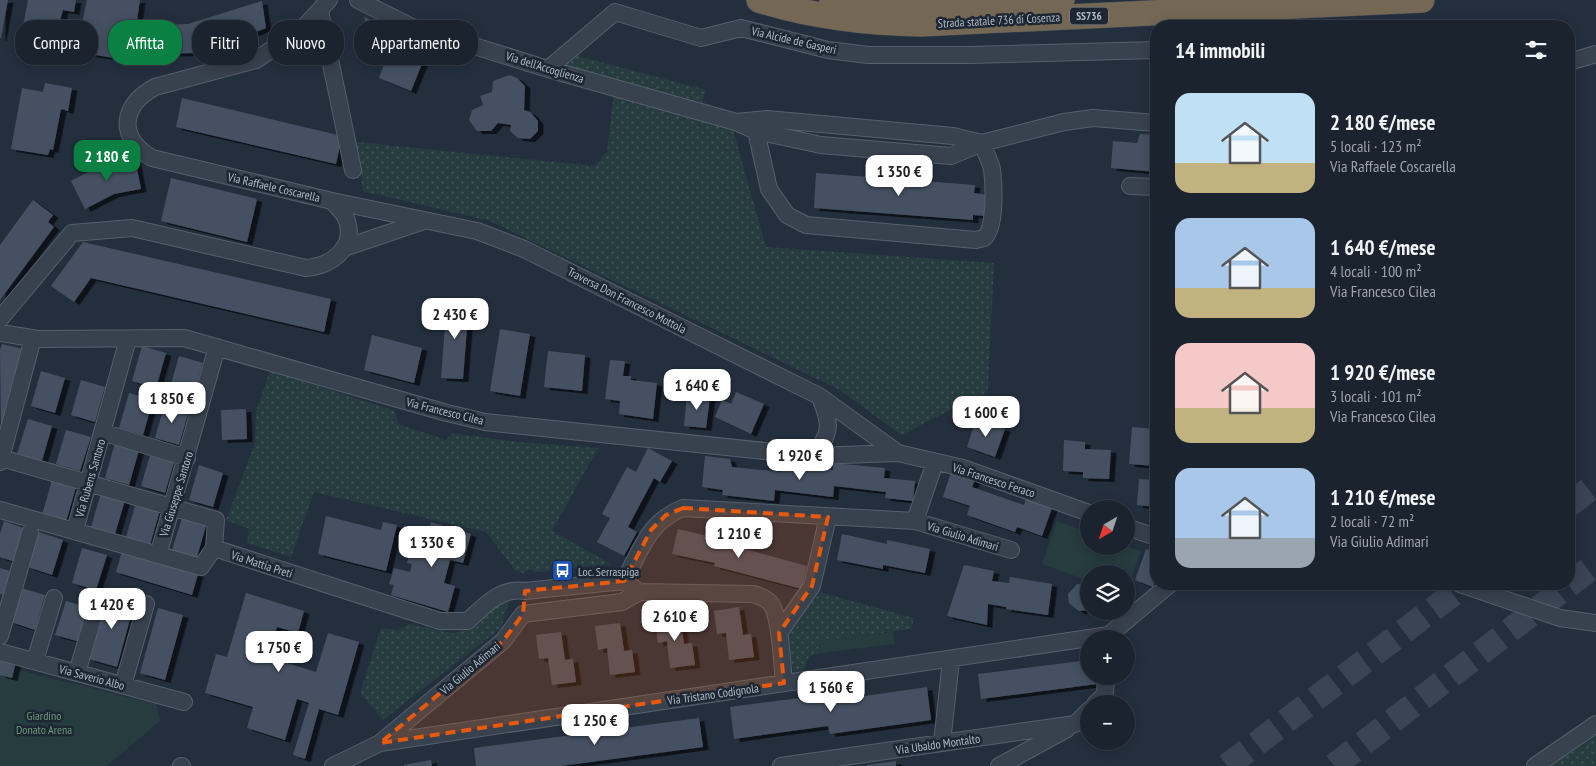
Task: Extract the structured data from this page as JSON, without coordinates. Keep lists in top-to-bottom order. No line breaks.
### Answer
{"streets":{"highway":["SS736","Strada statale 736 di Cosenza"],"street":["Via Alcide de Gasperi","Via dell'Accoglienza","Via Raffaele Coscarella","Traversa Don Francesco Mottola","Via Francesco Cilea","Via Rubens Santoro","Via Francesco Feraco","Via Giuseppe Santoro","Via Giulio Adimari","Via Mattia Preti","Via Saverio Albo","Via Tristano Codignola","Via Ubaldo Montalto"]},"crossings":[["Via Alcide de Gasperi","Via dell'Accoglienza"],["Via Raffaele Coscarella","Traversa Don Francesco Mottola"],["Traversa Don Francesco Mottola","Via Francesco Cilea"],["Traversa Don Francesco Mottola","Via Francesco Feraco"],["Via Francesco Cilea","Via Rubens Santoro"],["Via Francesco Cilea","Via Francesco Feraco"],["Via Francesco Cilea","Via Giuseppe Santoro"],["Via Rubens Santoro","Via Mattia Preti"],["Via Francesco Feraco","Via Giulio Adimari"],["Via Giuseppe Santoro","Via Mattia Preti"],["Via Giulio Adimari","Via Mattia Preti"],["Via Giulio Adimari","Via Tristano Codignola"]],"parks":["Giardino Donato Arena"],"places":{"bus stop":["Loc. Serraspiga"]},"north":"bottom left","page":{"chip":["Compra","Affitta","Filtri","Nuovo","Appartamento"],"heading":"14 immobili","list":[{"name":"2 180 €/mese","note":"5 locali · 123 m² · Via Raffaele Coscarella"},{"name":"1 640 €/mese","note":"4 locali · 100 m² · Via Francesco Cilea"},{"name":"1 920 €/mese","note":"3 locali · 101 m² · Via Francesco Cilea"},{"name":"1 210 €/mese","note":"2 locali · 72 m² · Via Giulio Adimari"}],"price":["2 180 €","1 350 €","2 430 €","1 640 €","1 850 €","1 600 €","1 920 €","1 210 €","1 330 €","1 420 €","2 610 €","1 750 €","1 560 €","1 250 €"],"map_buttons":["+","−"]}}
